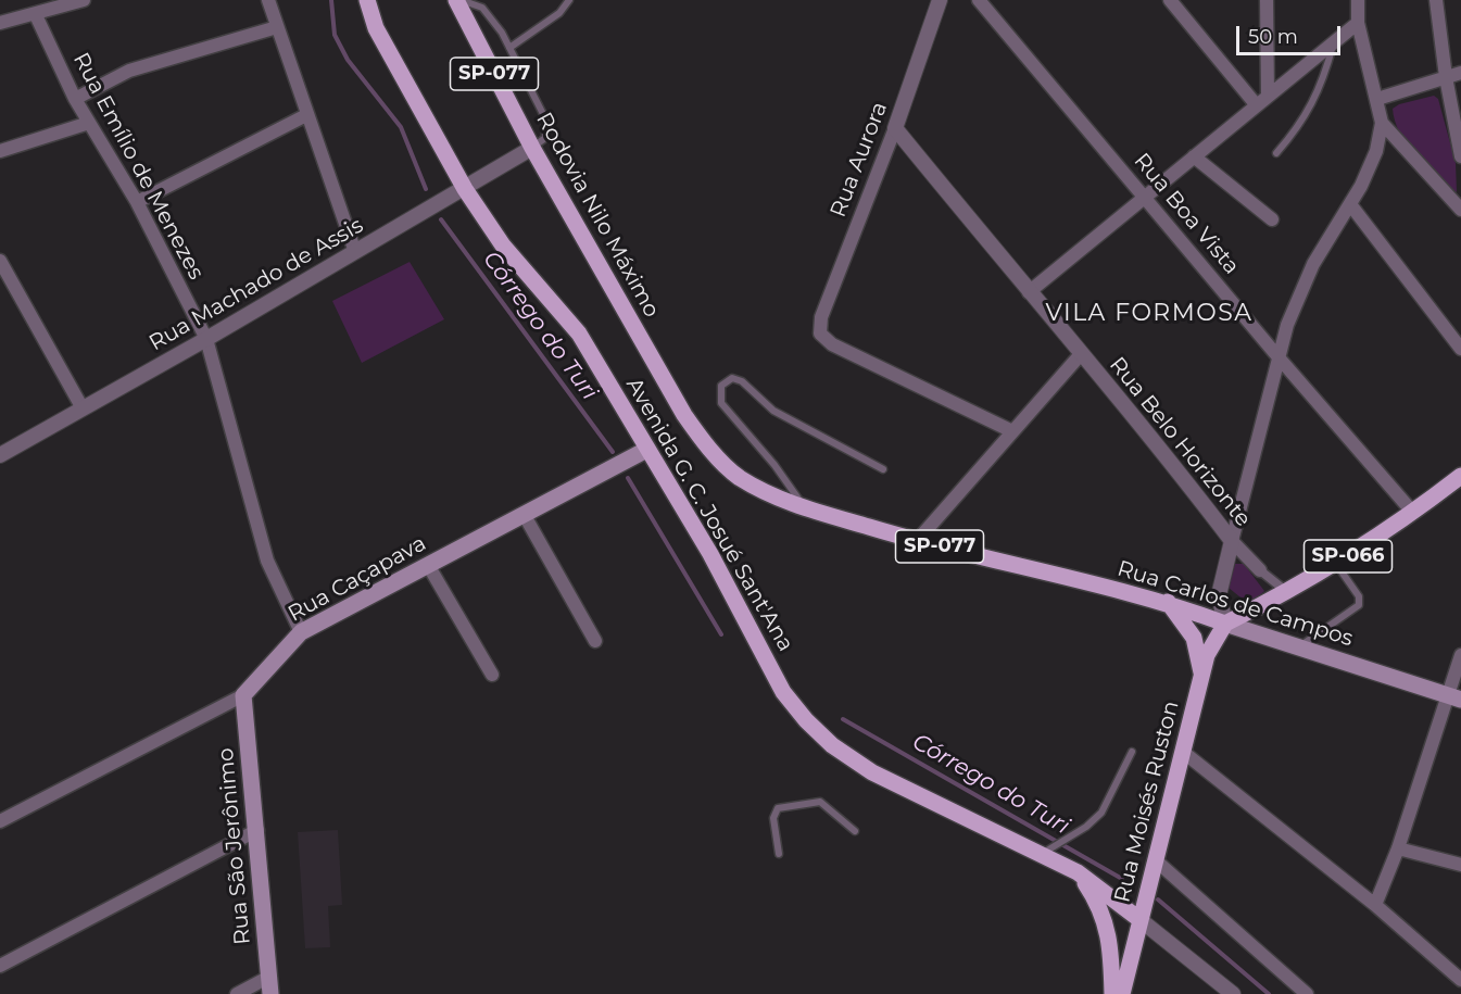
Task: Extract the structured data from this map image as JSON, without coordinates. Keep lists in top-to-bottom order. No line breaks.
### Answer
{"streets":{"main road":["SP-077","Rodovia Nilo Máximo","Avenida G. C. Josué Sant'Ana","SP-066","Rua Caçapava","Rua Carlos de Campos","Rua Moisés Ruston","Rua São Jerônimo"],"street":["Rua Aurora","Rua Emílio de Menezes","Rua Boa Vista","Rua Machado de Assis","Rua Belo Horizonte"]},"crossings":[["Rua Aurora","Rua Belo Horizonte"],["Rua Emílio de Menezes","Rua Machado de Assis"],["Rua Emílio de Menezes","Rua Caçapava"],["Rua Boa Vista","SP-066"],["Rodovia Nilo Máximo","Rua Machado de Assis"],["Rodovia Nilo Máximo","Rua Carlos de Campos"],["Rua Machado de Assis","Avenida G. C. Josué Sant'Ana"],["Avenida G. C. Josué Sant'Ana","Rua Caçapava"],["Avenida G. C. Josué Sant'Ana","Rua Moisés Ruston"],["SP-066","Rua Carlos de Campos"],["SP-066","Rua Moisés Ruston"],["Rua Caçapava","Rua São Jerônimo"],["Rua Carlos de Campos","Rua Moisés Ruston"]],"districts":["VILA FORMOSA"],"water":["Córrego do Turi"],"scale_bar":"50 m"}
